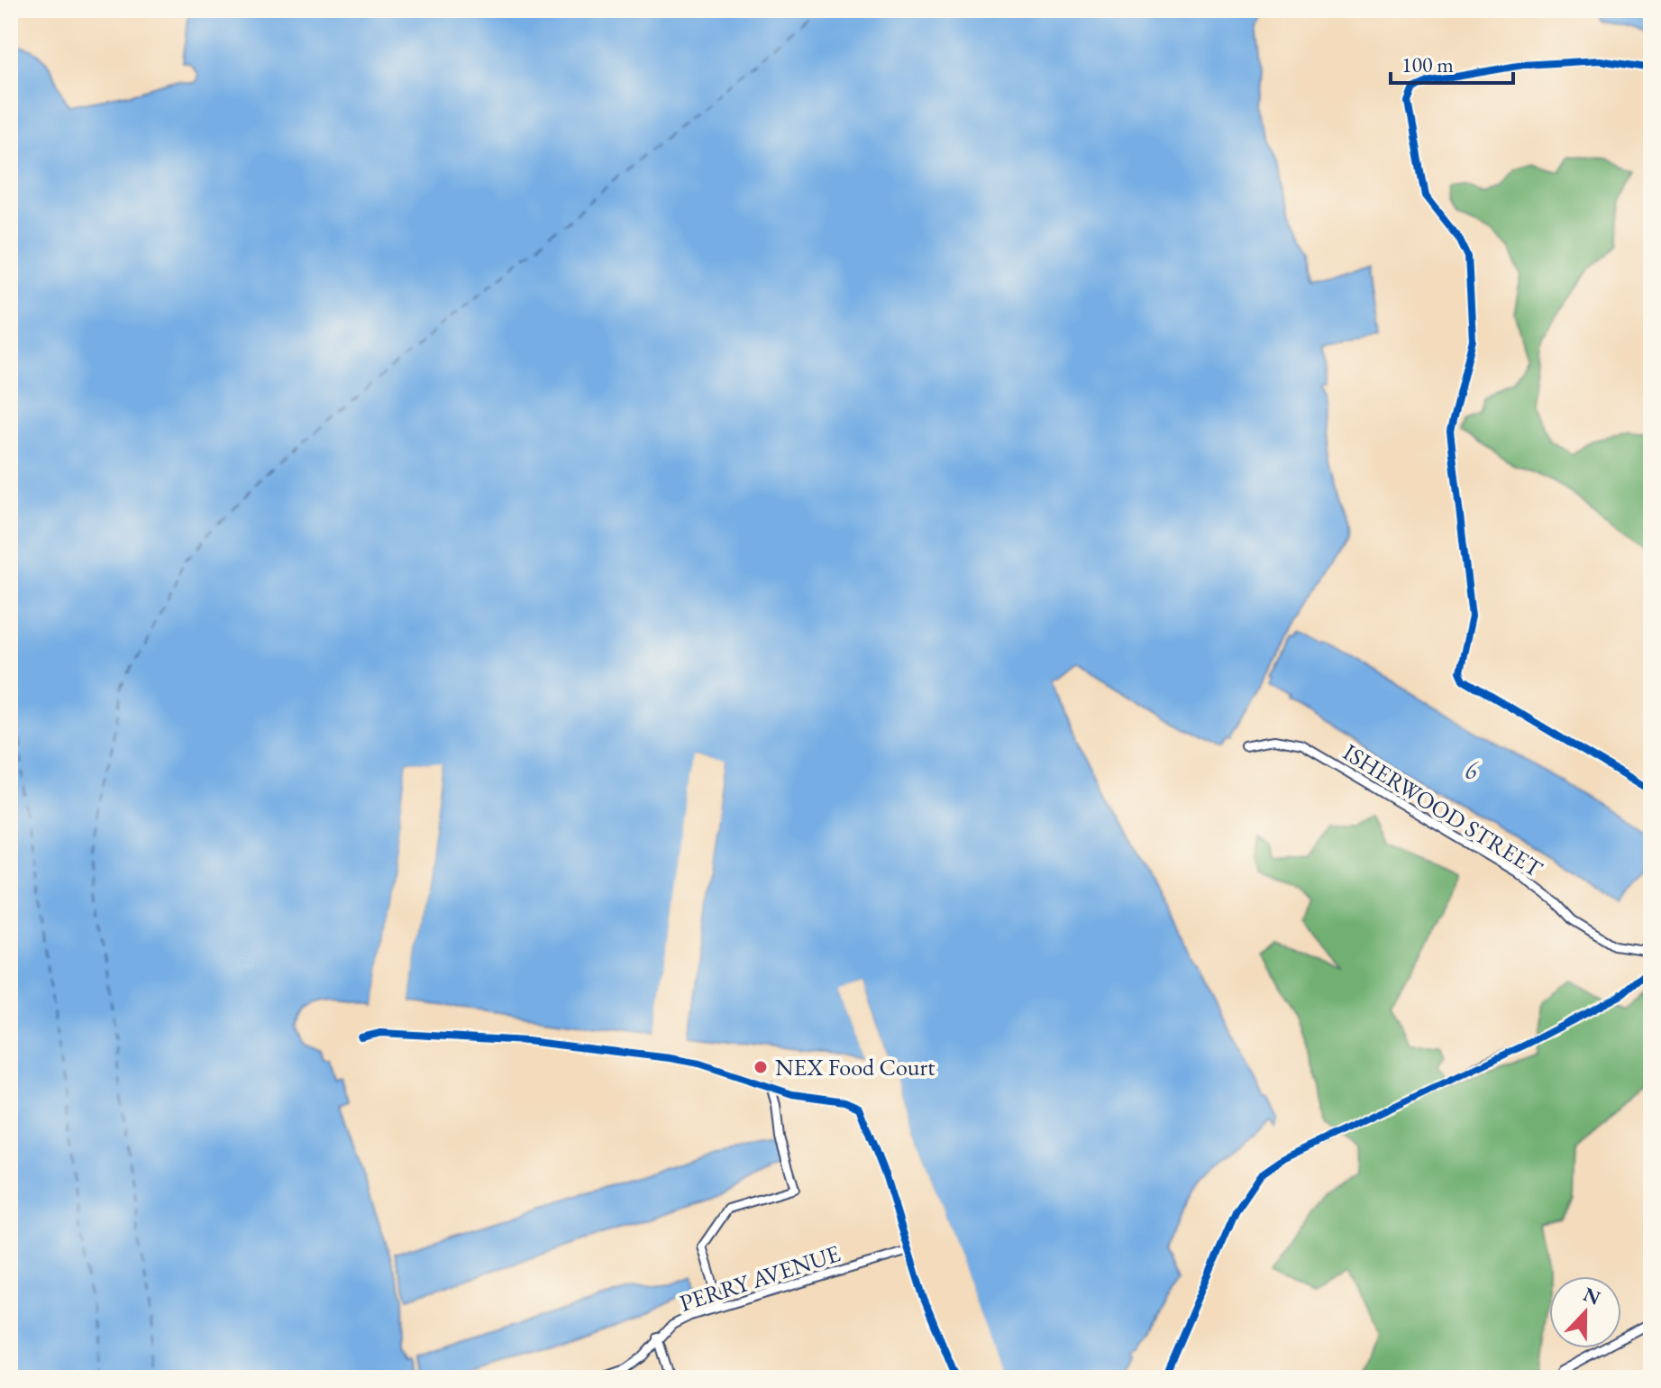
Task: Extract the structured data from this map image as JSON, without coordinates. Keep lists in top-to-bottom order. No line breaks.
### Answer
{"streets":{"street":["ISHERWOOD STREET","PERRY AVENUE"]},"water":["6"],"places":["NEX Food Court"],"scale_bar":"100 m","north":"top"}
